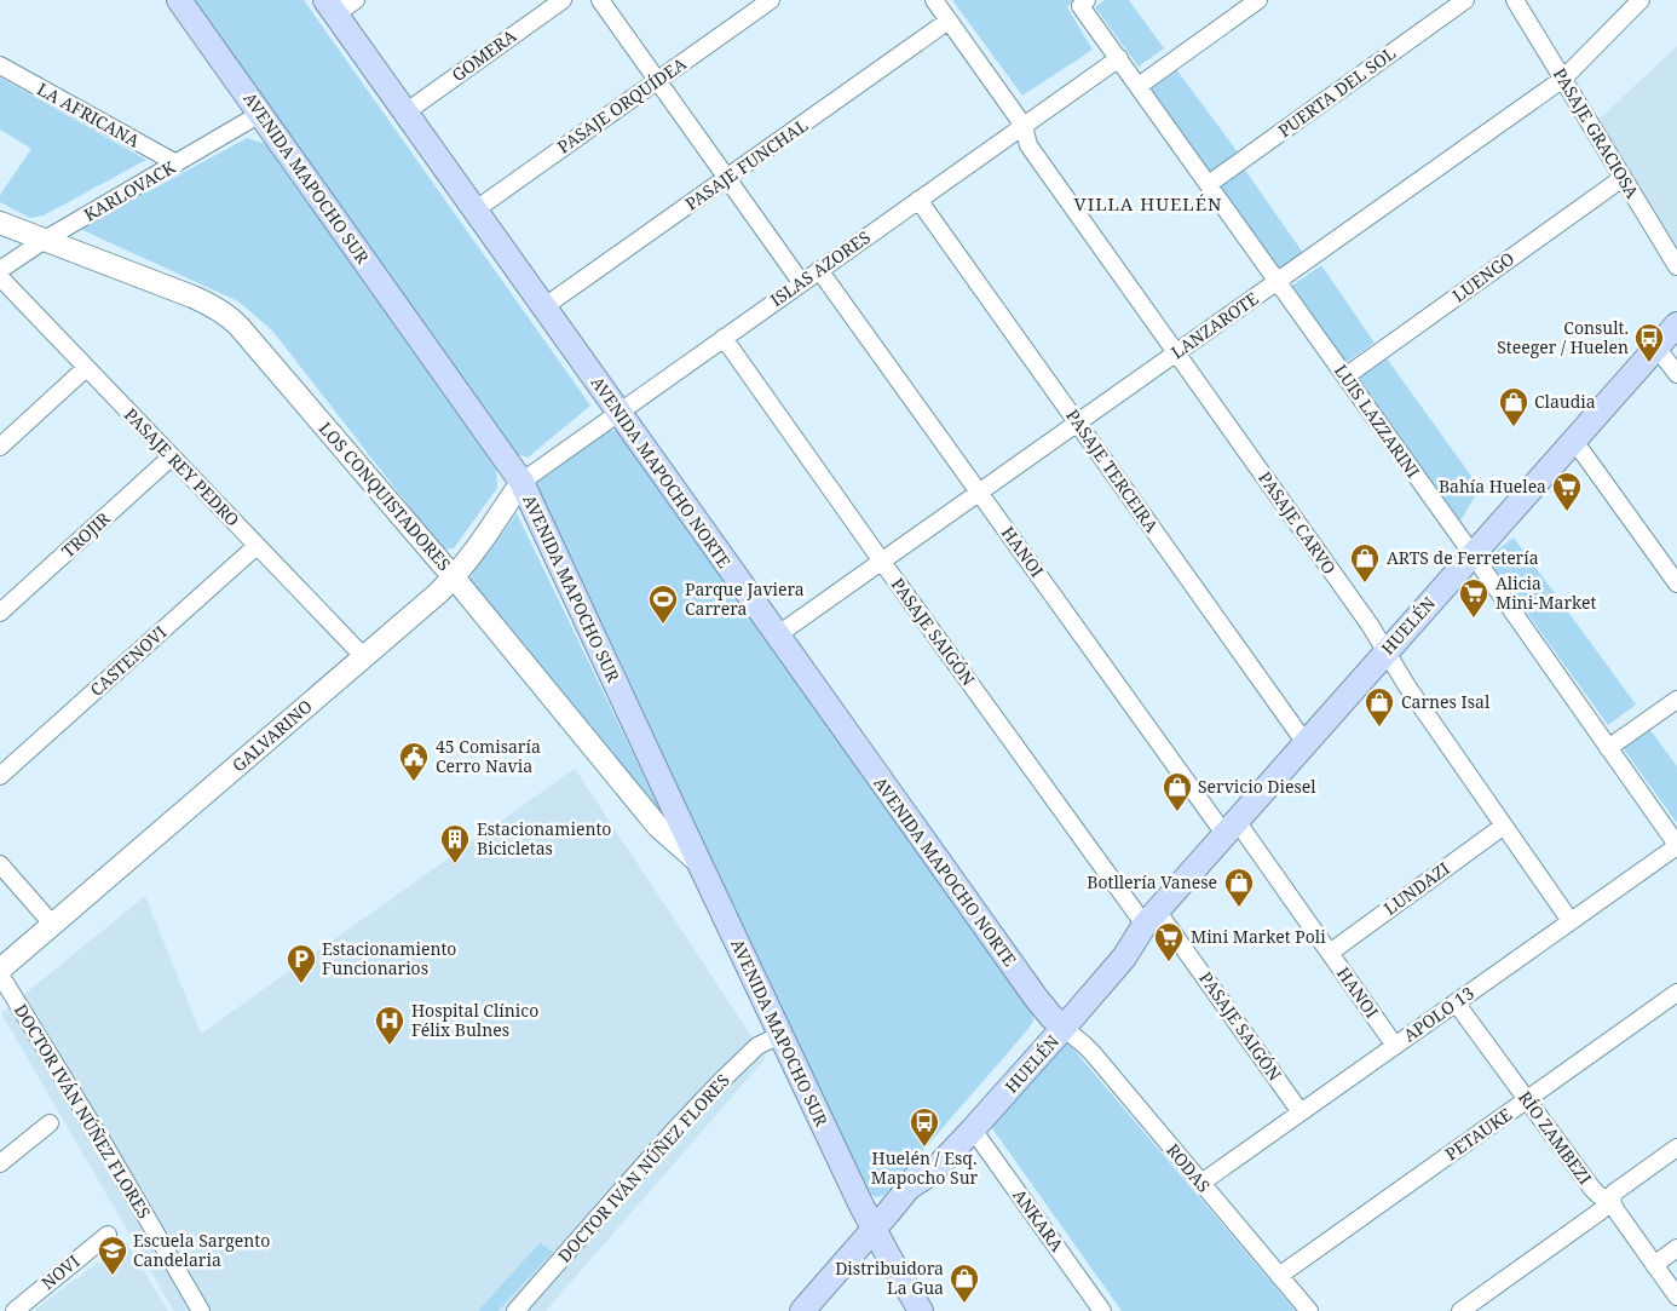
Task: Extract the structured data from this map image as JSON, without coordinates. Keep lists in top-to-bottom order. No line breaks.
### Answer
{"streets":{"main road":["AVENIDA MAPOCHO SUR","AVENIDA MAPOCHO NORTE","HUELÉN"],"street":["GOMERA","PUERTA DEL SOL","PASAJE ORQUÍDEA","LA AFRICANA","PASAJE GRACIOSA","PASAJE FUNCHAL","KARLOVACK","ISLAS AZORES","LUENGO","LANZAROTE","LUIS LAZZARINI","PASAJE REY PEDRO","PASAJE TERCEIRA","LOS CONQUISTADORES","PASAJE CARVO","TROJIR","HANOI","PASAJE SAIGÓN","CASTENOVI","GALVARINO","LUNDAZI","APOLO 13","DOCTOR IVÁN NÚÑEZ FLORES","PETAUKE","RÍO ZAMBEZI","RODAS","ANKARA","NOVI"]},"crossings":[["GOMERA","AVENIDA MAPOCHO NORTE"],["PUERTA DEL SOL","LUIS LAZZARINI"],["PASAJE ORQUÍDEA","AVENIDA MAPOCHO NORTE"],["LA AFRICANA","KARLOVACK"],["PASAJE GRACIOSA","LUENGO"],["PASAJE GRACIOSA","LANZAROTE"],["PASAJE FUNCHAL","AVENIDA MAPOCHO NORTE"],["PASAJE FUNCHAL","PASAJE CARVO"],["AVENIDA MAPOCHO SUR","KARLOVACK"],["AVENIDA MAPOCHO SUR","ISLAS AZORES"],["AVENIDA MAPOCHO SUR","LOS CONQUISTADORES"],["AVENIDA MAPOCHO SUR","HUELÉN"],["AVENIDA MAPOCHO SUR","GALVARINO"],["AVENIDA MAPOCHO SUR","DOCTOR IVÁN NÚÑEZ FLORES"],["KARLOVACK","LOS CONQUISTADORES"],["ISLAS AZORES","LUIS LAZZARINI"],["ISLAS AZORES","PASAJE TERCEIRA"],["ISLAS AZORES","AVENIDA MAPOCHO NORTE"],["ISLAS AZORES","PASAJE CARVO"],["ISLAS AZORES","HANOI"],["ISLAS AZORES","PASAJE SAIGÓN"],["ISLAS AZORES","GALVARINO"],["LUENGO","LUIS LAZZARINI"],["LANZAROTE","LUIS LAZZARINI"],["LANZAROTE","PASAJE TERCEIRA"],["LANZAROTE","AVENIDA MAPOCHO NORTE"],["LANZAROTE","PASAJE CARVO"],["LANZAROTE","HANOI"],["LANZAROTE","PASAJE SAIGÓN"],["LUIS LAZZARINI","HUELÉN"],["LUIS LAZZARINI","APOLO 13"],["PASAJE REY PEDRO","TROJIR"],["PASAJE REY PEDRO","CASTENOVI"],["PASAJE REY PEDRO","GALVARINO"],["PASAJE TERCEIRA","HUELÉN"],["AVENIDA MAPOCHO NORTE","HUELÉN"],["AVENIDA MAPOCHO NORTE","RODAS"],["LOS CONQUISTADORES","GALVARINO"],["PASAJE CARVO","HUELÉN"],["PASAJE CARVO","LUNDAZI"],["PASAJE CARVO","APOLO 13"],["HANOI","HUELÉN"],["HANOI","LUNDAZI"],["HANOI","APOLO 13"],["HUELÉN","PASAJE SAIGÓN"],["HUELÉN","RODAS"],["HUELÉN","ANKARA"],["PASAJE SAIGÓN","APOLO 13"],["APOLO 13","RÍO ZAMBEZI"],["APOLO 13","RODAS"],["PETAUKE","RÍO ZAMBEZI"],["PETAUKE","RODAS"]],"districts":["VILLA HUELÉN"],"places":{"bus stop":["Consult. Steeger / Huelen","Huelén / Esq. Mapocho Sur"],"shop":["Claudia","ARTS de Ferretería","Carnes Isal","Servicio Diesel","Botllería Vanese","Distribuidora La Gua"],"supermarket":["Bahía Huelea","Alicia Mini-Market","Mini Market Poli"],"sports":["Parque Javiera Carrera"],"public building":["45 Comisaría Cerro Navia"],"building":["Estacionamiento Bicicletas"],"parking":["Estacionamiento Funcionarios"],"hospital":["Hospital Clínico Félix Bulnes"],"school or university":["Escuela Sargento Candelaria"]}}
